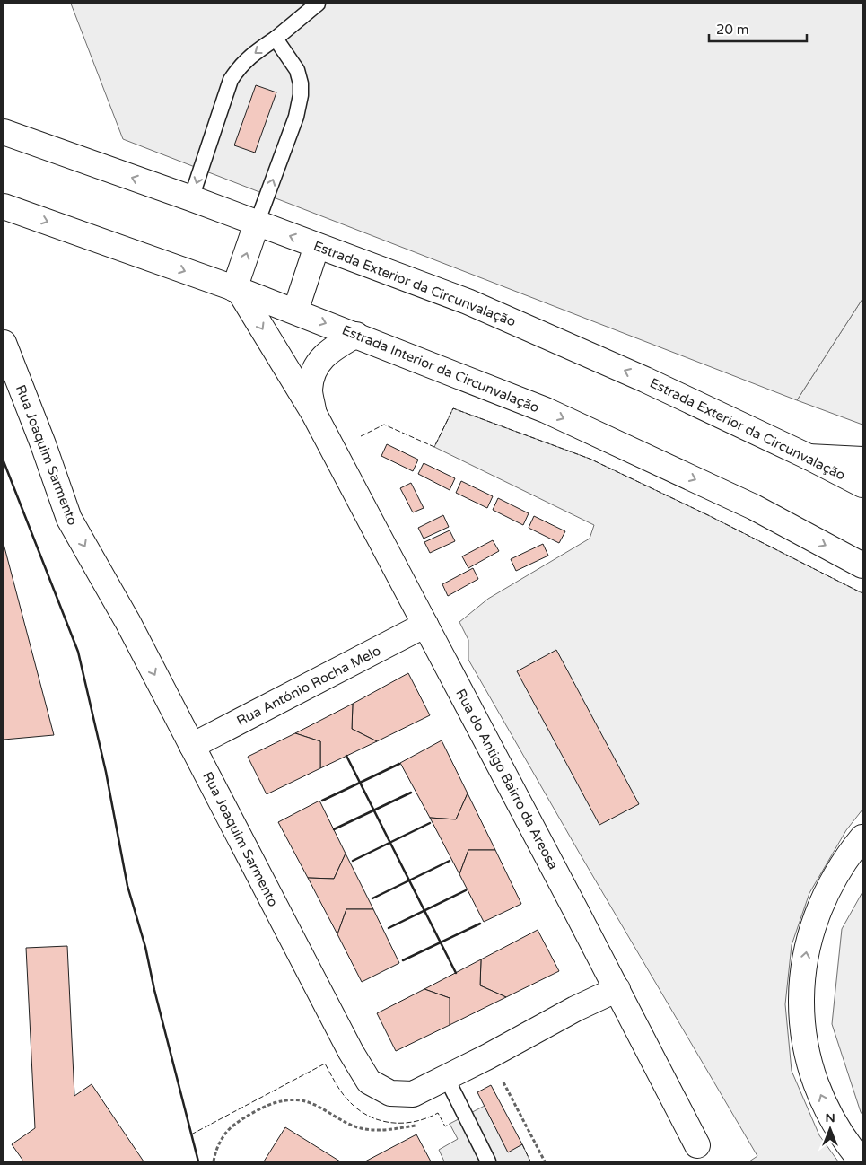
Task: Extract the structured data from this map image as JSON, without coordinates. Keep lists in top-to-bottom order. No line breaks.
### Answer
{"streets":{"main road":["Estrada Exterior da Circunvalação","Estrada Interior da Circunvalação","Rua Joaquim Sarmento","Rua António Rocha Melo","Rua do Antigo Bairro da Areosa"]},"crossings":[["Estrada Interior da Circunvalação","Rua do Antigo Bairro da Areosa"],["Rua Joaquim Sarmento","Rua António Rocha Melo"],["Rua Joaquim Sarmento","Rua do Antigo Bairro da Areosa"],["Rua António Rocha Melo","Rua do Antigo Bairro da Areosa"]],"one_way":["Estrada Exterior da Circunvalação","Estrada Interior da Circunvalação","Rua Joaquim Sarmento"],"scale_bar":"20 m","north":"top"}
